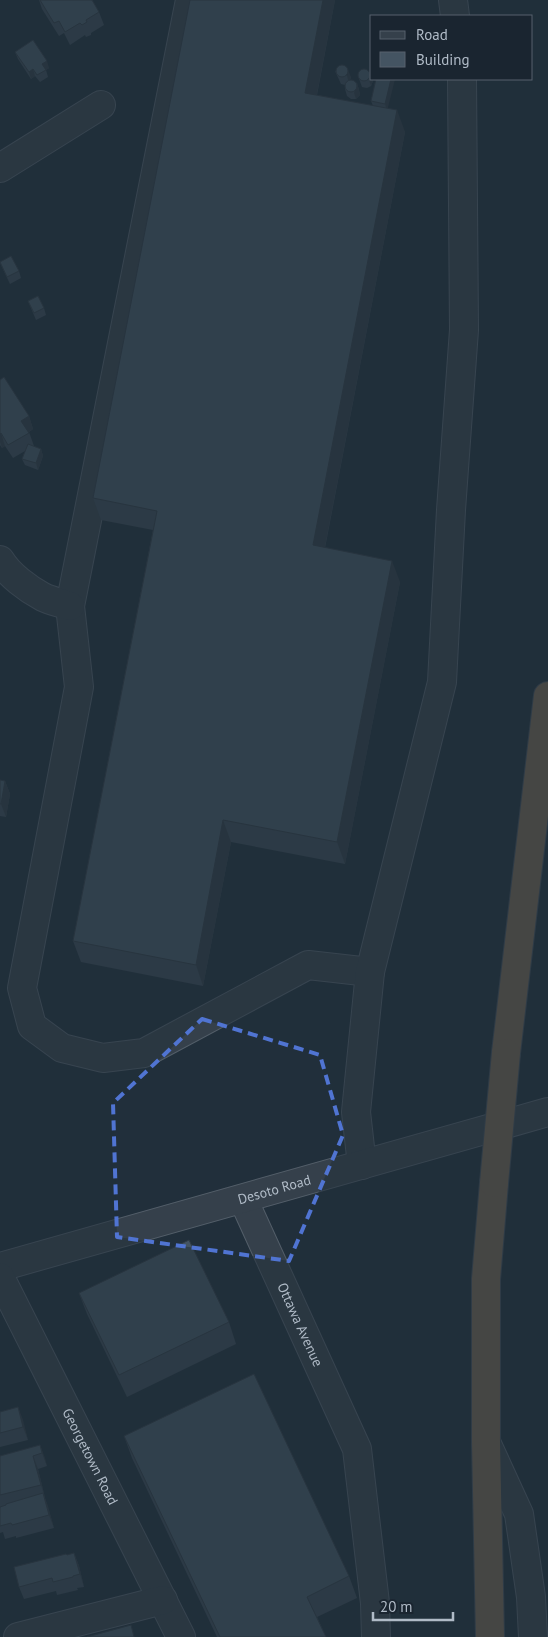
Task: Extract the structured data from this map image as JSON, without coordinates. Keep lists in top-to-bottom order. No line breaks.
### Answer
{"streets":{"street":["Desoto Road","Ottawa Avenue","Georgetown Road"]},"crossings":[["Desoto Road","Ottawa Avenue"]],"legend":["Road","Building"],"scale_bar":"20 m"}
